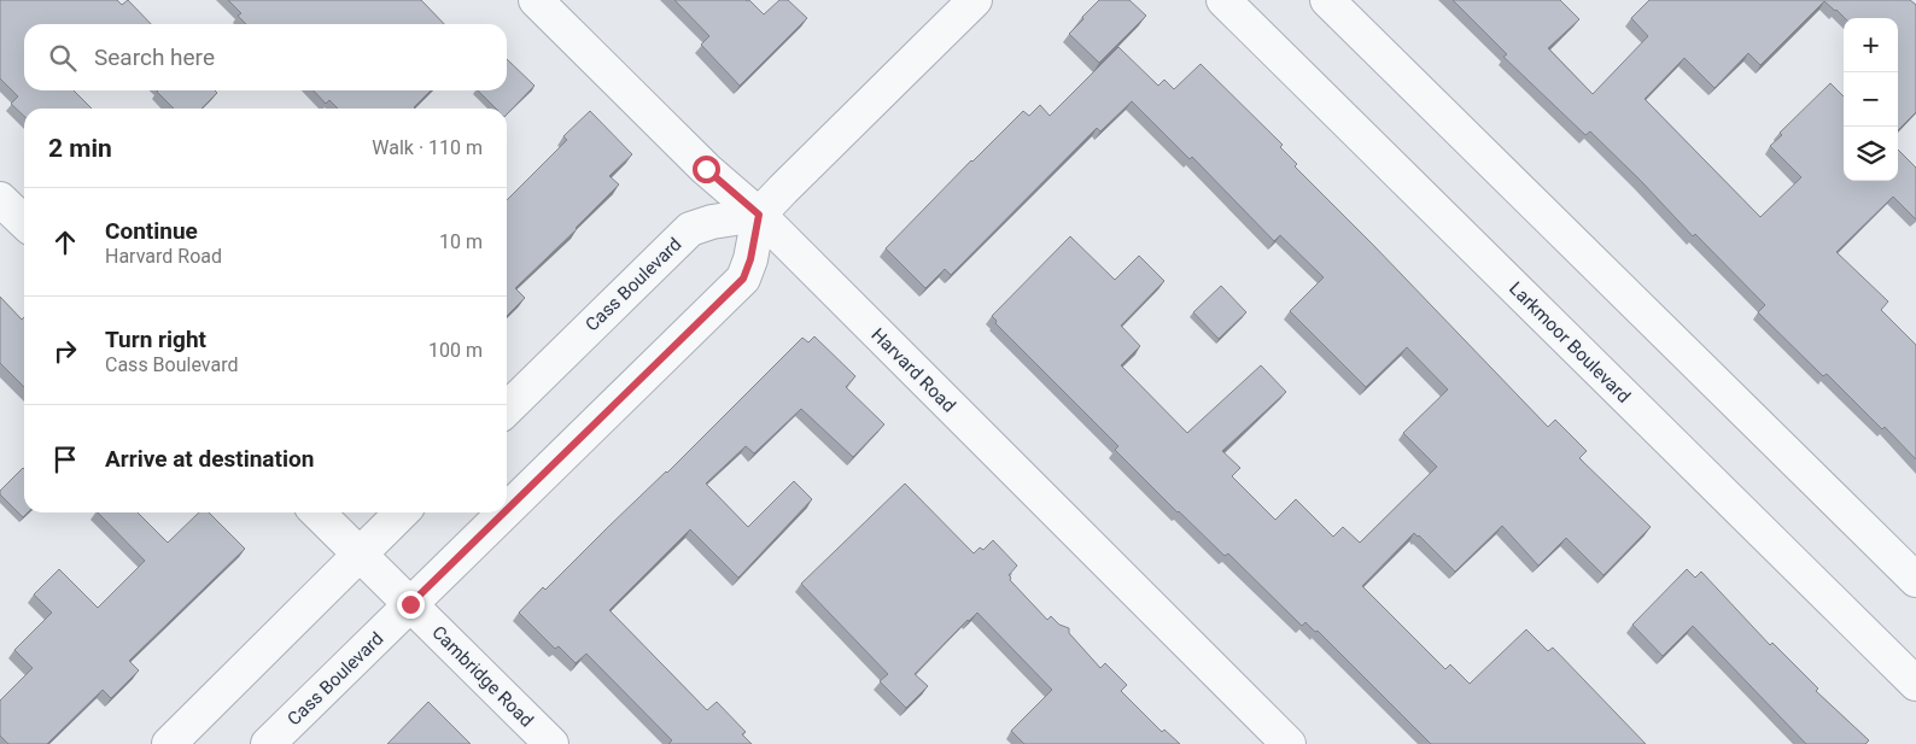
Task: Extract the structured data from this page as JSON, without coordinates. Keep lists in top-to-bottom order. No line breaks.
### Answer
{"streets":{"street":["Cass Boulevard","Larkmoor Boulevard","Harvard Road","Cambridge Road"]},"crossings":[["Cass Boulevard","Harvard Road"],["Cass Boulevard","Cambridge Road"]],"page":{"map_buttons":["+","−"],"search":"Search here","heading":["2 min","Walk · 110 m"],"list":[["Continue","Harvard Road","10 m"],["Turn right","Cass Boulevard","100 m"],"Arrive at destination"]}}
